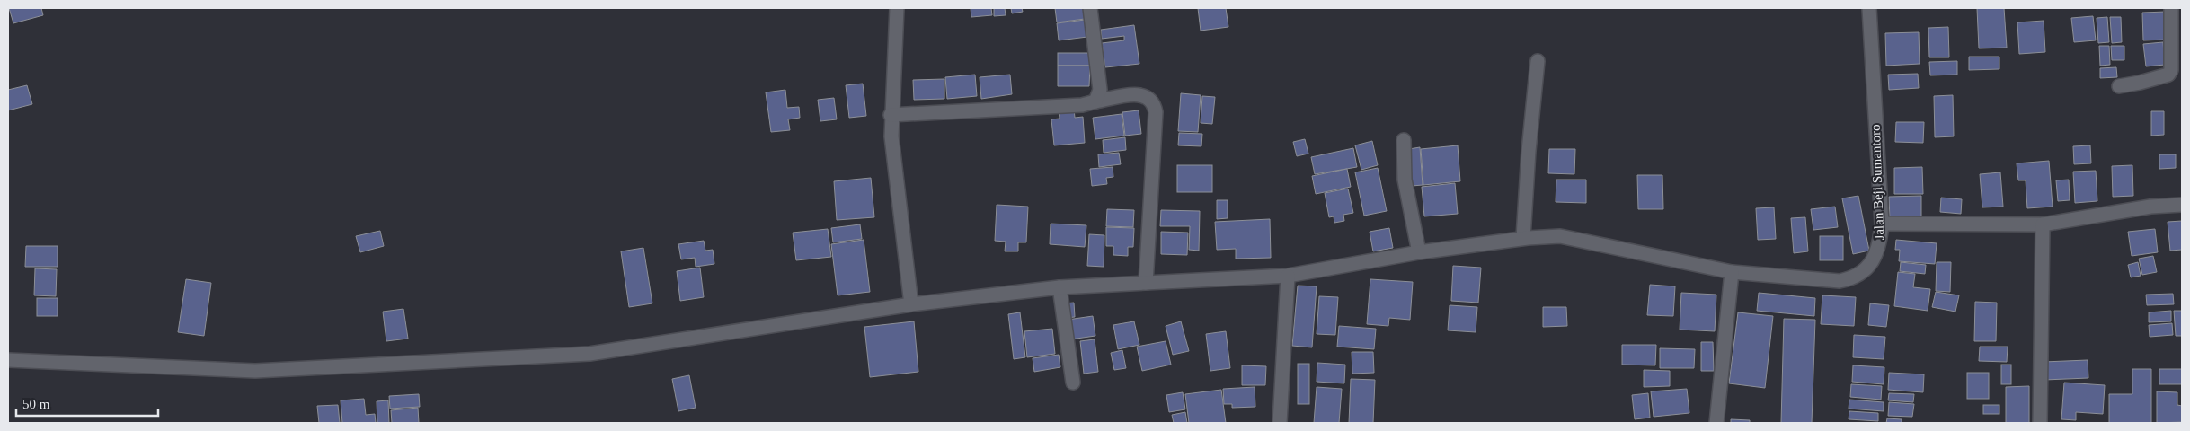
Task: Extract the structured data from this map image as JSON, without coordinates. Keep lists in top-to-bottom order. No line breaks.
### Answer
{"streets":{"street":["Jalan Beji Sumantoro"]},"scale_bar":"50 m"}
